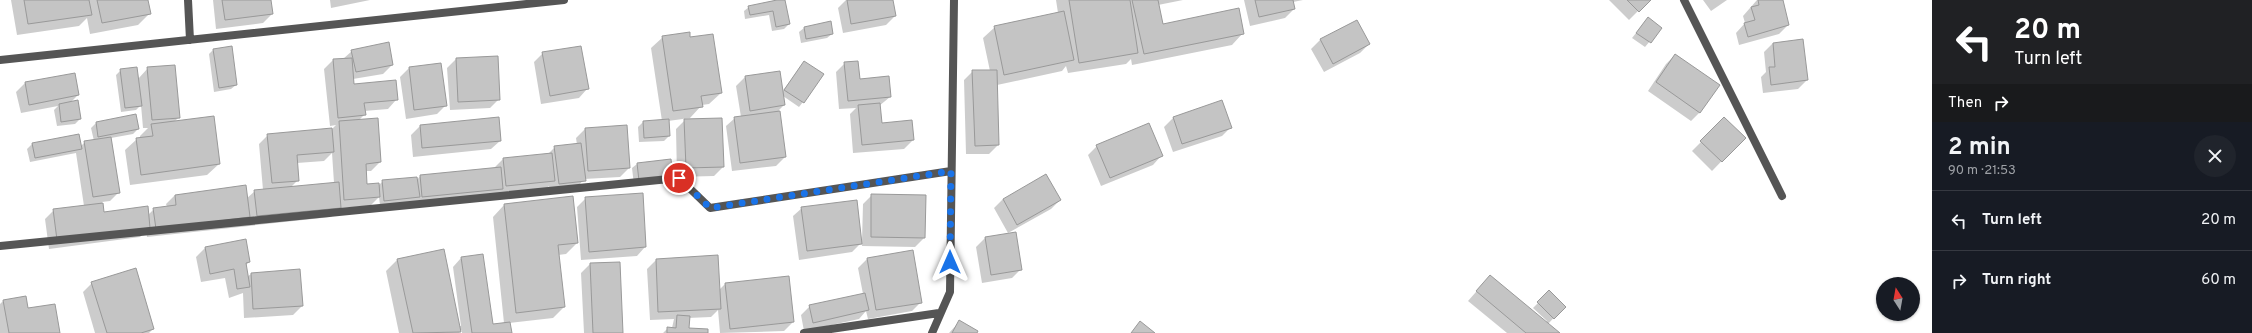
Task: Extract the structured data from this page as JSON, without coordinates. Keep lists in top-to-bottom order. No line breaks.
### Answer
{"north":"top","page":{"turn":["20 m","Turn left"],"then":"Then","heading":["2 min","90 m · 21:53"],"list":[{"name":"Turn left","value":"20 m"},{"name":"Turn right","value":"60 m"}]}}
